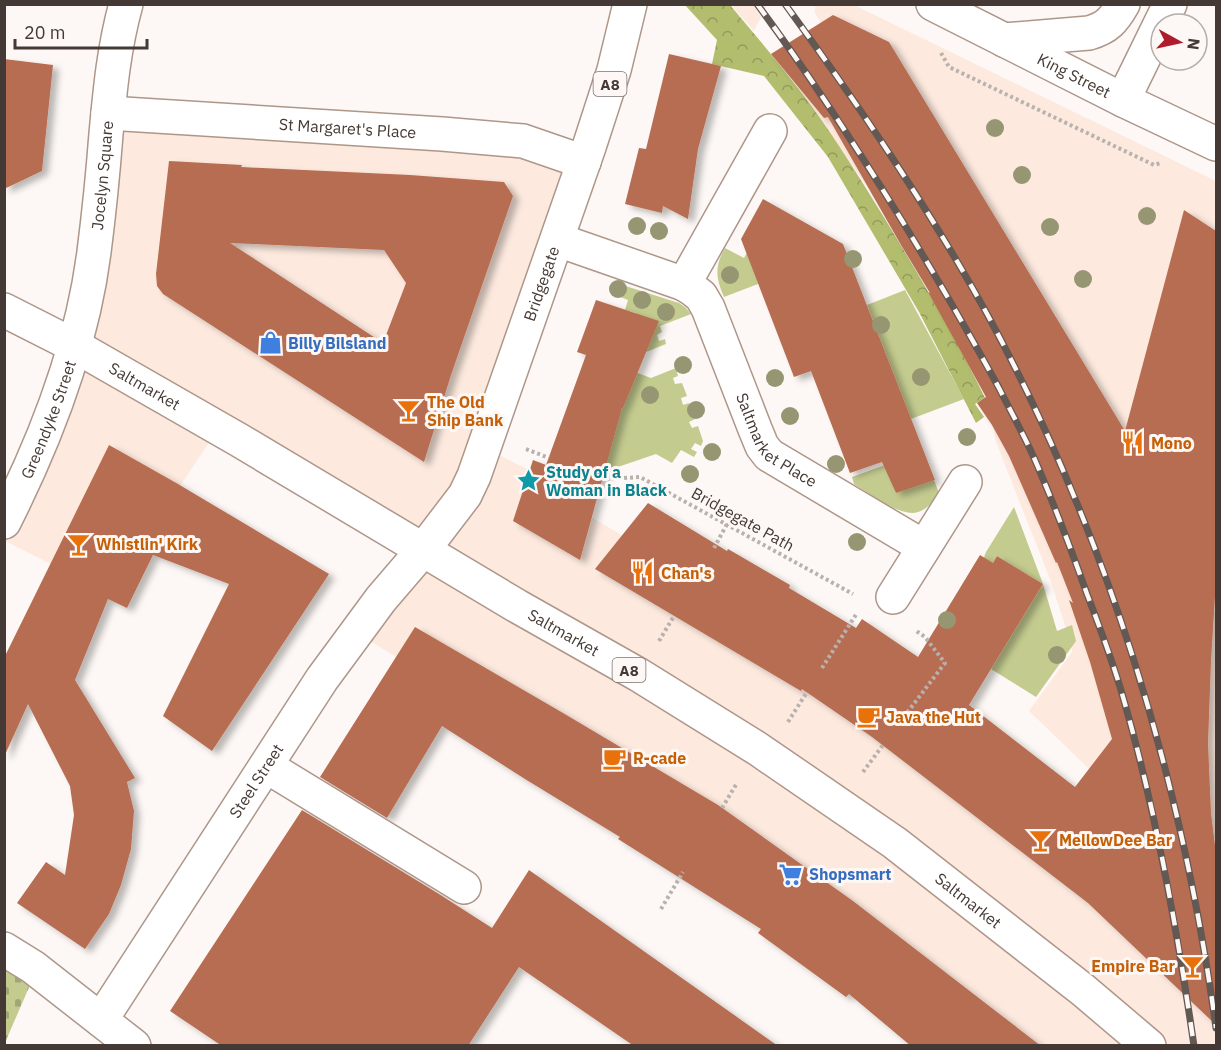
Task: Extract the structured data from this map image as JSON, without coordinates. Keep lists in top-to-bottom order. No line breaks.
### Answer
{"streets":{"street":["King Street","A8","St Margaret's Place","Jocelyn Square","Bridgegate","Saltmarket","Greendyke Street","Saltmarket Place","Steel Street"],"path":["Bridgegate Path"]},"crossings":[["St Margaret's Place","Jocelyn Square"],["St Margaret's Place","Bridgegate"],["Jocelyn Square","Saltmarket"],["Jocelyn Square","Greendyke Street"],["Bridgegate","Saltmarket"],["Bridgegate","Saltmarket Place"],["Bridgegate","Steel Street"],["Saltmarket","Greendyke Street"],["Saltmarket","Steel Street"]],"places":{"shop":["Billy Bilsland"],"bar":["The Old Ship Bank","Whistlin' Kirk","MellowDee Bar","Empire Bar"],"restaurant":["Mono","Chan's"],"place":["Study of a Woman in Black"],"cafe":["Java the Hut","R-cade"],"supermarket":["Shopsmart"]},"scale_bar":"20 m","north":"right"}
